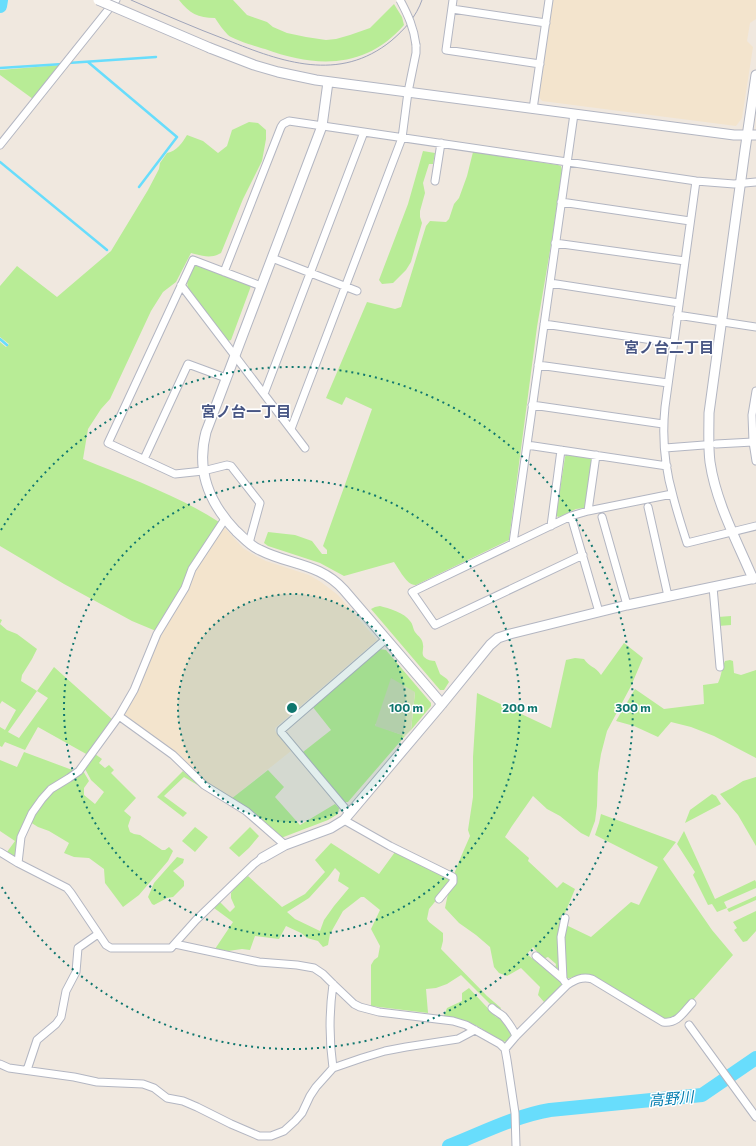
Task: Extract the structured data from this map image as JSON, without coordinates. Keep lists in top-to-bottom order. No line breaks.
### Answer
{"districts":["宮ノ台二丁目","宮ノ台一丁目"],"water":["高野川"],"rings":["100 m","200 m","300 m"]}
